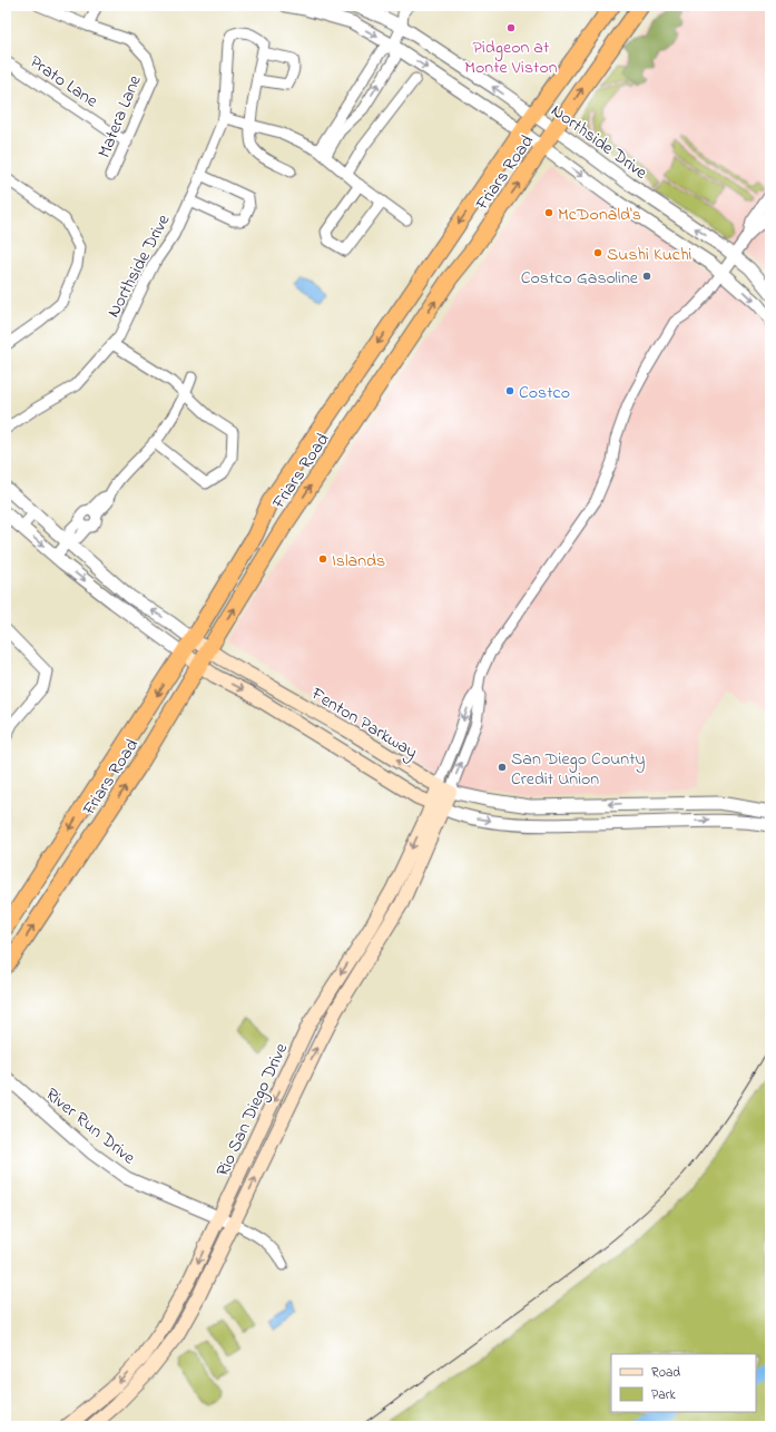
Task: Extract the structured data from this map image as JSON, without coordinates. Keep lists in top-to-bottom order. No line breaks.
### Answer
{"streets":{"highway":["Friars Road"],"main road":["Fenton Parkway","Rio San Diego Drive"],"street":["Prato Lane","Matera Lane","Northside Drive","River Run Drive"]},"crossings":[["Prato Lane","Matera Lane"],["Northside Drive","Friars Road"],["Friars Road","Fenton Parkway"],["Fenton Parkway","Rio San Diego Drive"],["Rio San Diego Drive","River Run Drive"]],"places":["Pidgeon at Monte Viston","McDonald's","Sushi Kuchi","Costco Gasoline","Costco","Islands","San Diego County Credit Union"],"legend":["Road","Park"]}
